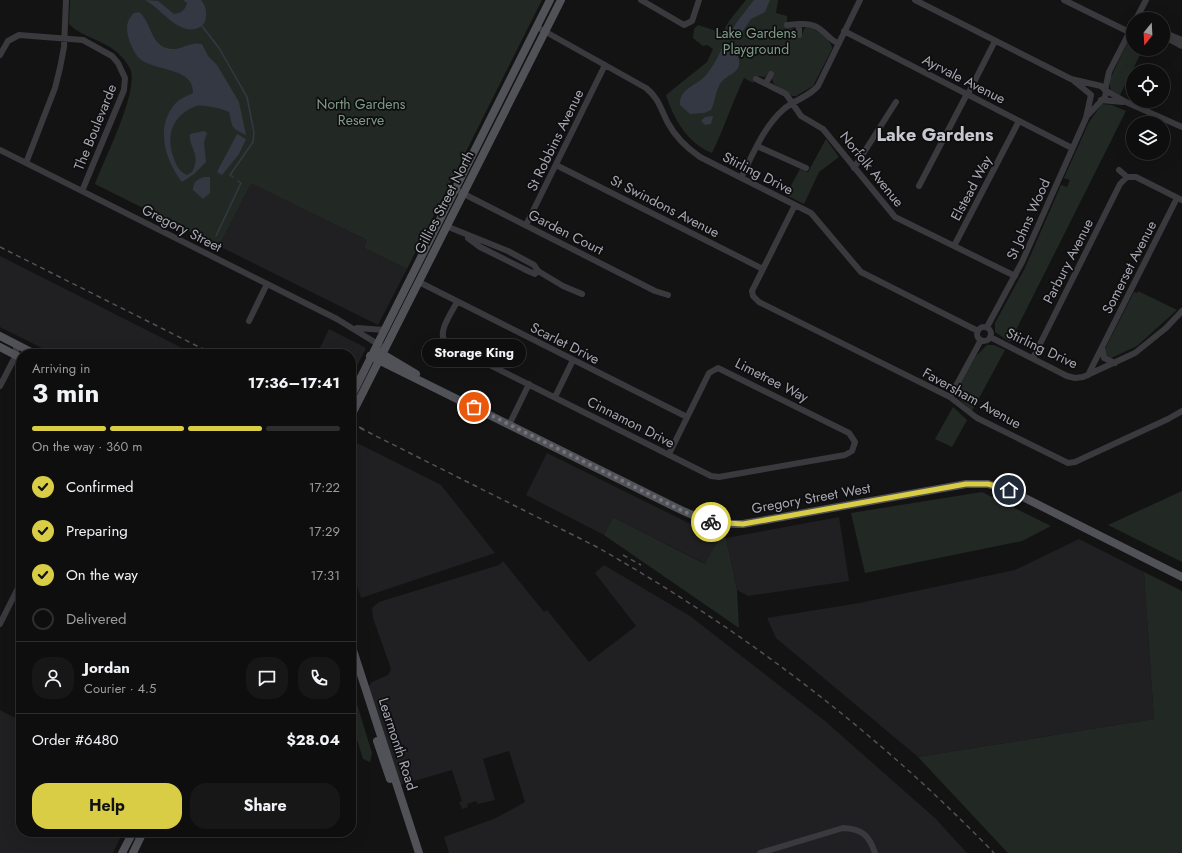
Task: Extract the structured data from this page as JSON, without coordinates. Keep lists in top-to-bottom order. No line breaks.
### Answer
{"streets":{"main road":["Gillies Street North","Gregory Street West","Learmonth Road"],"street":["Ayrvale Avenue","The Boulevarde","St Robbins Avenue","Norfolk Avenue","Stirling Drive","Elstead Way","St Swindons Avenue","St Johns Wood","Gregory Street","Garden Court","Parbury Avenue","Somerset Avenue","Scarlet Drive","Limetree Way","Faversham Avenue","Cinnamon Drive"]},"crossings":[["Ayrvale Avenue","Elstead Way"],["Ayrvale Avenue","St Johns Wood"],["The Boulevarde","Gregory Street"],["St Robbins Avenue","Stirling Drive"],["St Robbins Avenue","St Swindons Avenue"],["St Robbins Avenue","Garden Court"],["Norfolk Avenue","Elstead Way"],["Norfolk Avenue","St Johns Wood"],["Stirling Drive","Gillies Street North"],["Stirling Drive","St Johns Wood"],["Stirling Drive","Parbury Avenue"],["Stirling Drive","Somerset Avenue"],["Gillies Street North","Gregory Street"],["Gillies Street North","Garden Court"],["Gillies Street North","Scarlet Drive"],["Gillies Street North","Gregory Street West"],["St Swindons Avenue","Faversham Avenue"],["Gregory Street","Gregory Street West"],["Scarlet Drive","Limetree Way"],["Scarlet Drive","Cinnamon Drive"],["Limetree Way","Cinnamon Drive"]],"districts":["Lake Gardens"],"parks":["Lake Gardens Playground","North Gardens Reserve"],"places":["Storage King"],"north":"bottom","page":{"bubble":"Storage King","heading":["3 min","Arriving in","17:36–17:41"],"panel":["Jordan","Courier · 4.5","Order #6480","$28.04"],"bar":"On the way · 360 m","list":[["Confirmed","17:22"],["Preparing","17:29"],["On the way","17:31"],"Delivered"],"buttons":["Help","Share"]}}
